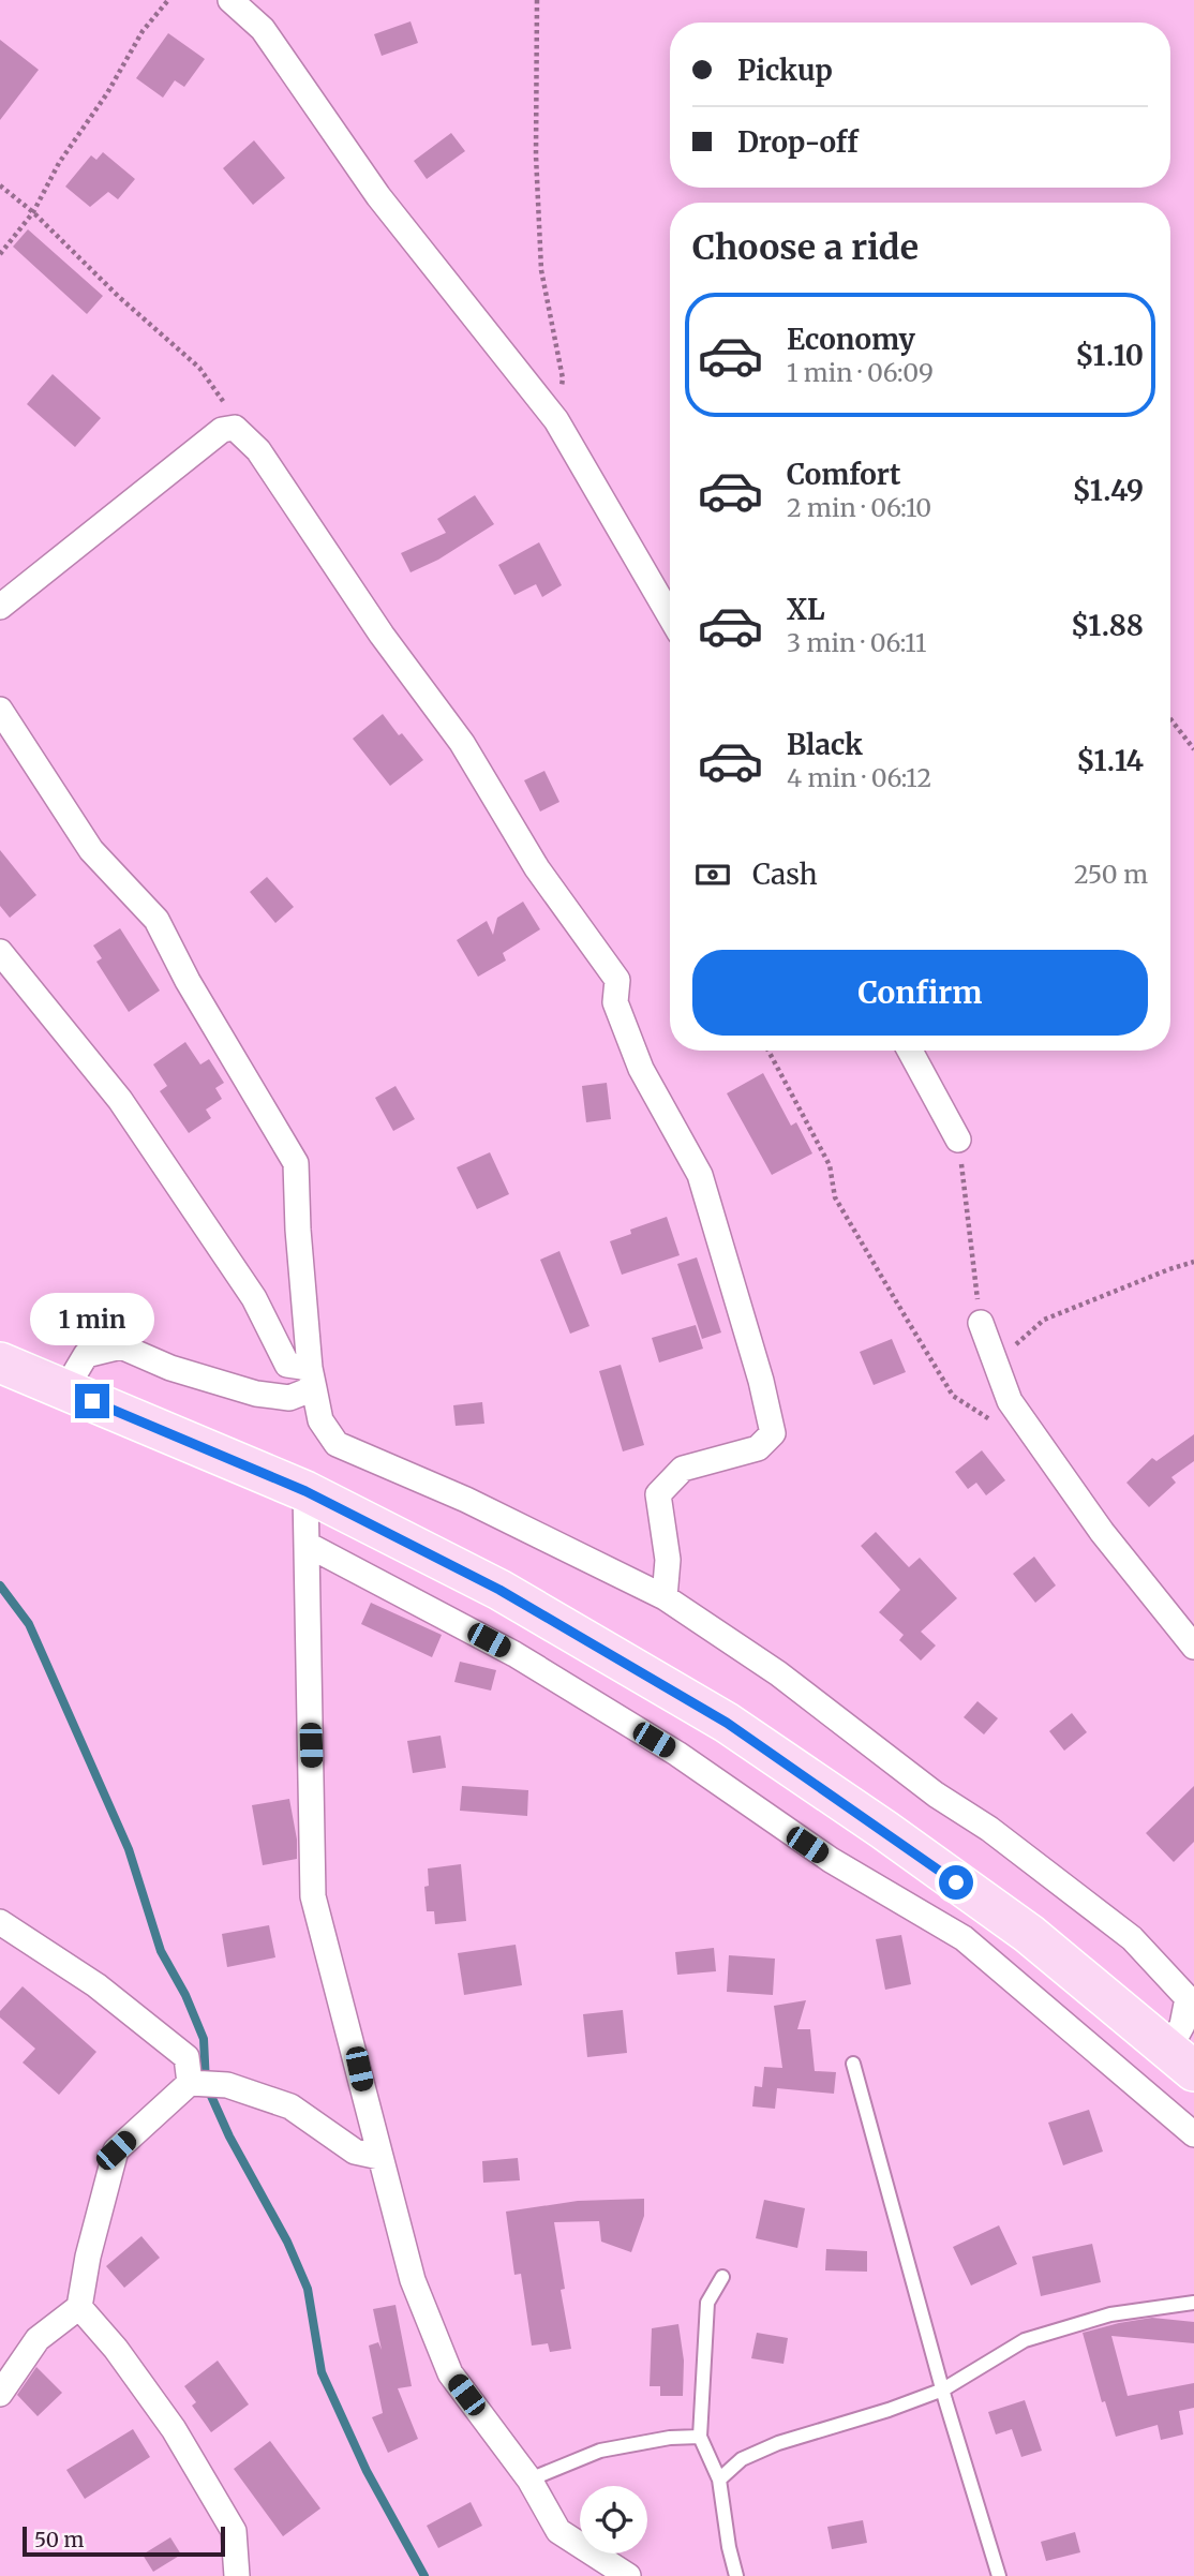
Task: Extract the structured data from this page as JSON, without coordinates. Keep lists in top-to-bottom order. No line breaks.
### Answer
{"scale_bar":"50 m","page":{"banner":["Pickup","Drop-off"],"heading":"Choose a ride","list":[{"name":"Economy","note":"1 min · 06:09","value":"$1.10"},{"name":"Comfort","note":"2 min · 06:10","value":"$1.49"},{"name":"XL","note":"3 min · 06:11","value":"$1.88"},{"name":"Black","note":"4 min · 06:12","value":"$1.14"}],"pay":["Cash","250 m"],"buttons":"Confirm","bubble":"1 min","scale":"50 m"}}
